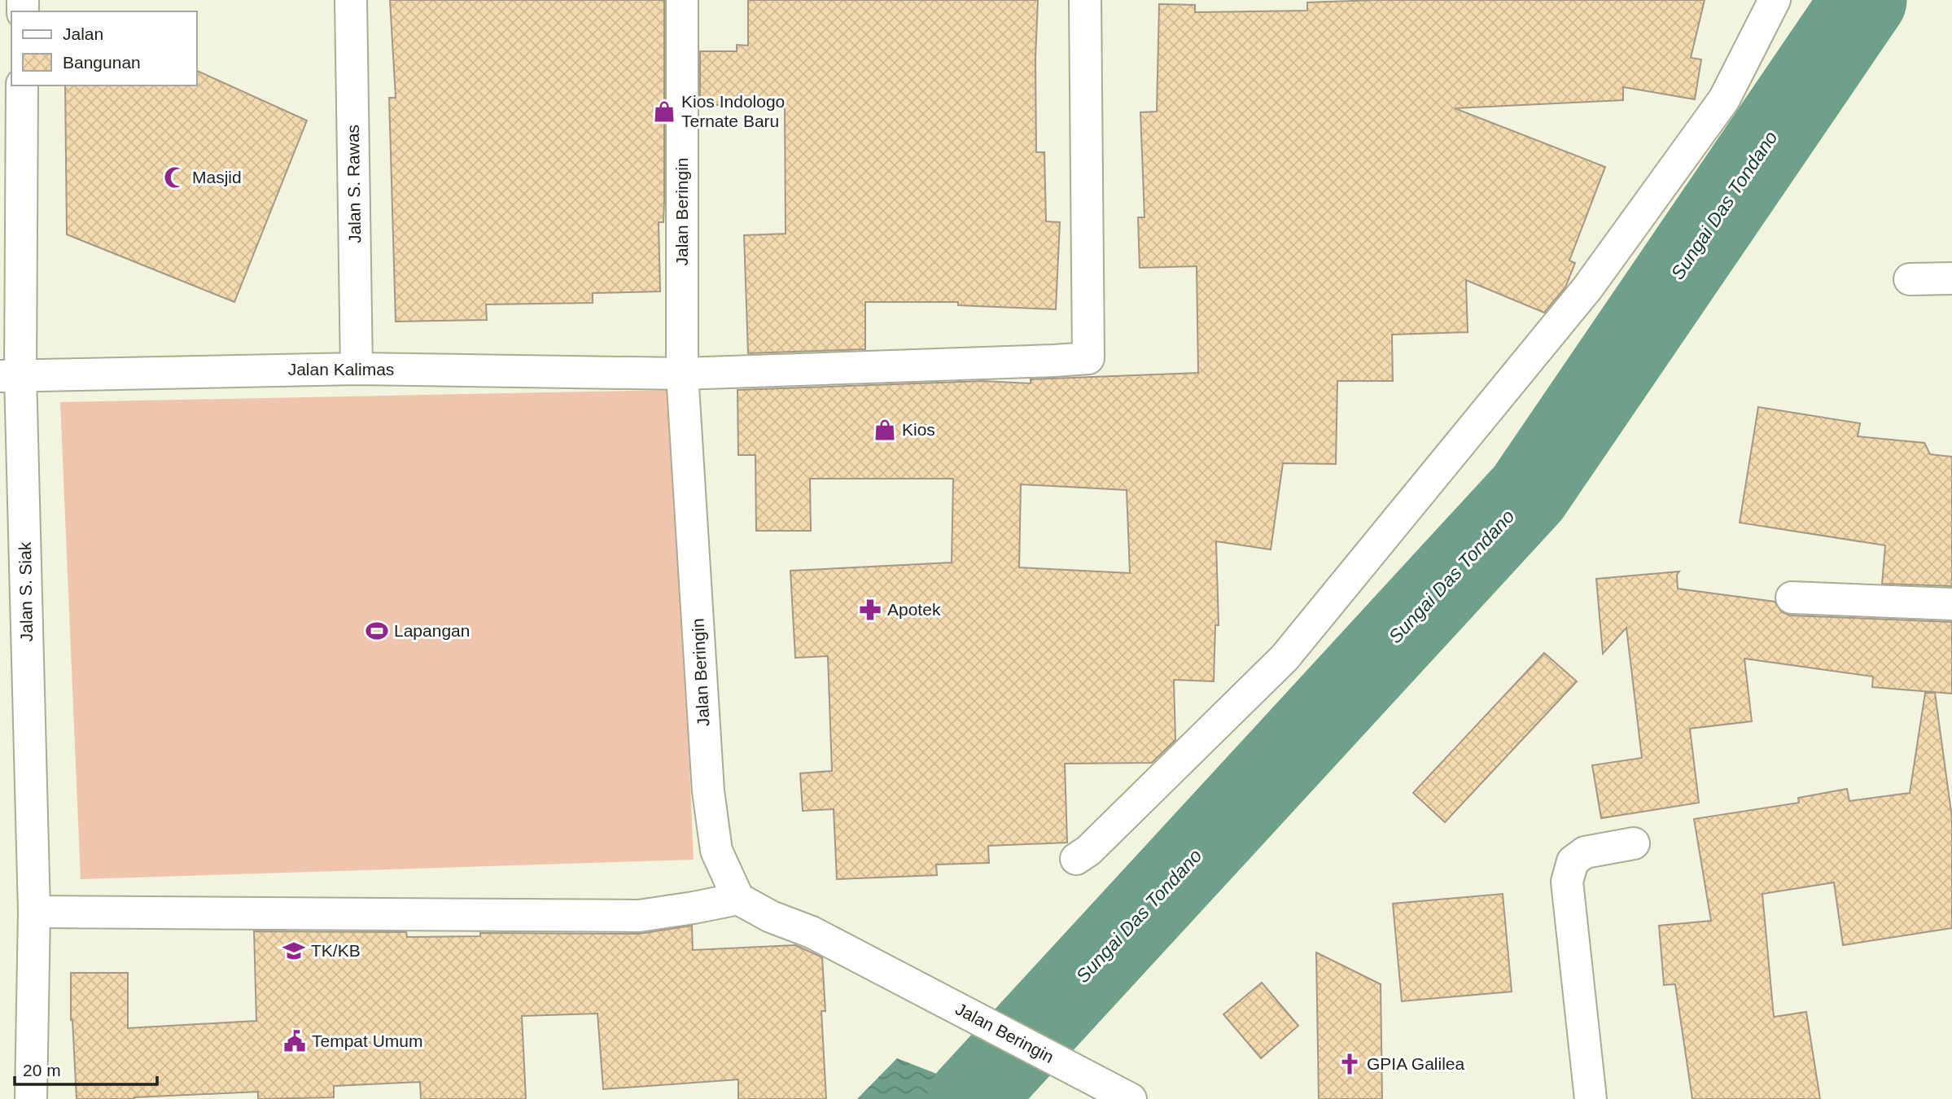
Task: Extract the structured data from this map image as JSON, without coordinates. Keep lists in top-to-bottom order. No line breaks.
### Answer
{"streets":{"street":["Jalan S. Rawas","Jalan Beringin","Jalan Kalimas","Jalan S. Siak"]},"crossings":[["Jalan S. Rawas","Jalan Kalimas"],["Jalan Beringin","Jalan Kalimas"],["Jalan Kalimas","Jalan S. Siak"]],"water":["Sungai Das Tondano"],"places":{"shop":["Kios Indologo Ternate Baru","Kios"],"mosque":["Masjid"],"pharmacy":["Apotek"],"sports":["Lapangan"],"school or university":["TK/KB"],"public building":["Tempat Umum"],"church":["GPIA Galilea"]},"legend":["Jalan","Bangunan"],"scale_bar":"20 m"}
